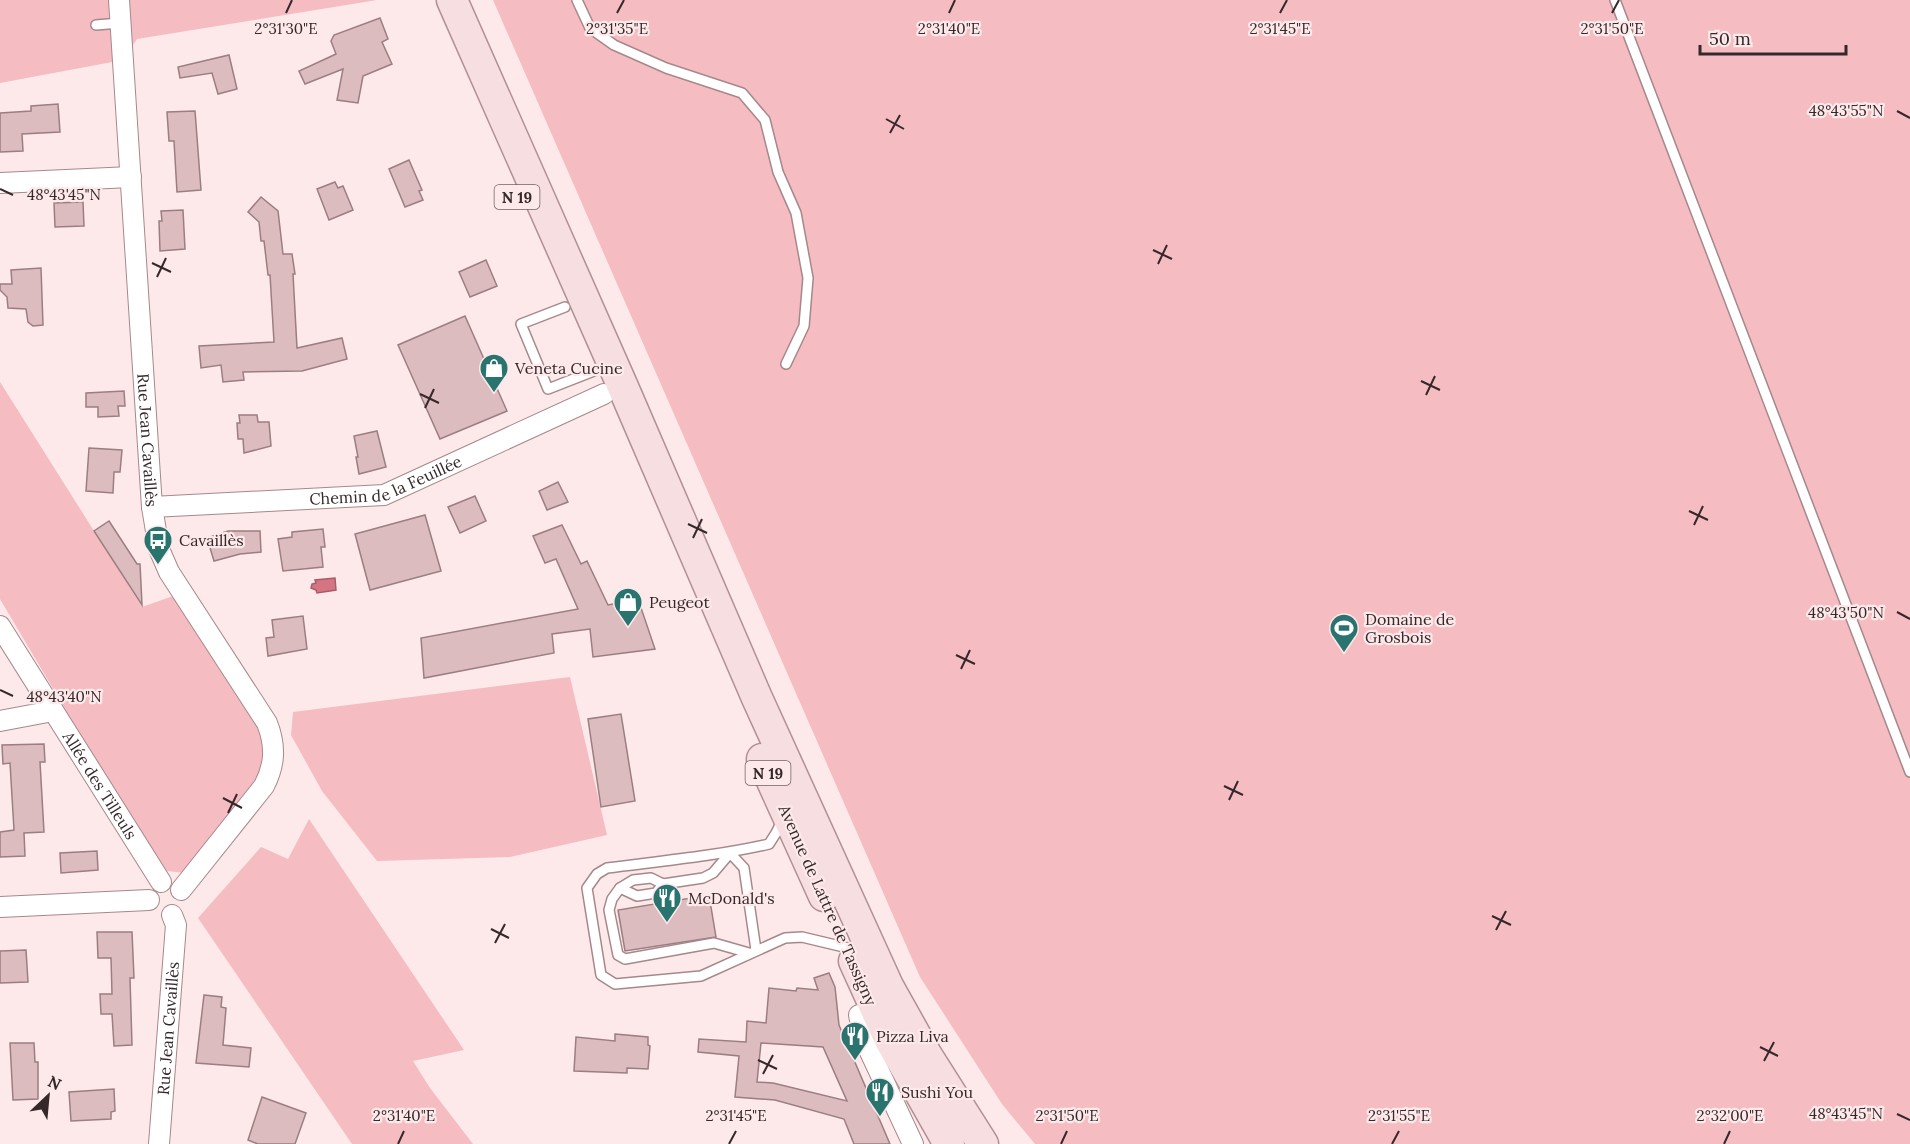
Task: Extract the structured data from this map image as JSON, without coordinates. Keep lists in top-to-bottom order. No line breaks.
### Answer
{"streets":{"main road":["N 19","Avenue de Lattre de Tassigny"],"street":["Rue Jean Cavaillès","Chemin de la Feuillée","Allée des Tilleuls"]},"crossings":[["Rue Jean Cavaillès","Chemin de la Feuillée"],["Rue Jean Cavaillès","Allée des Tilleuls"],["Chemin de la Feuillée","Avenue de Lattre de Tassigny"]],"places":{"shop":["Veneta Cucine","Peugeot"],"bus stop":["Cavaillès"],"sports":["Domaine de Grosbois"],"restaurant":["McDonald's","Pizza Liva","Sushi You"]},"scale_bar":"50 m","north":"top right","coordinates":["2°31'30\"E","2°31'35\"E","2°31'40\"E","2°31'50\"E","2°31'45\"E","48°43'55\"N","48°43'45\"N","48°43'50\"N","48°43'40\"N","2°31'55\"E","2°32'00\"E"]}
